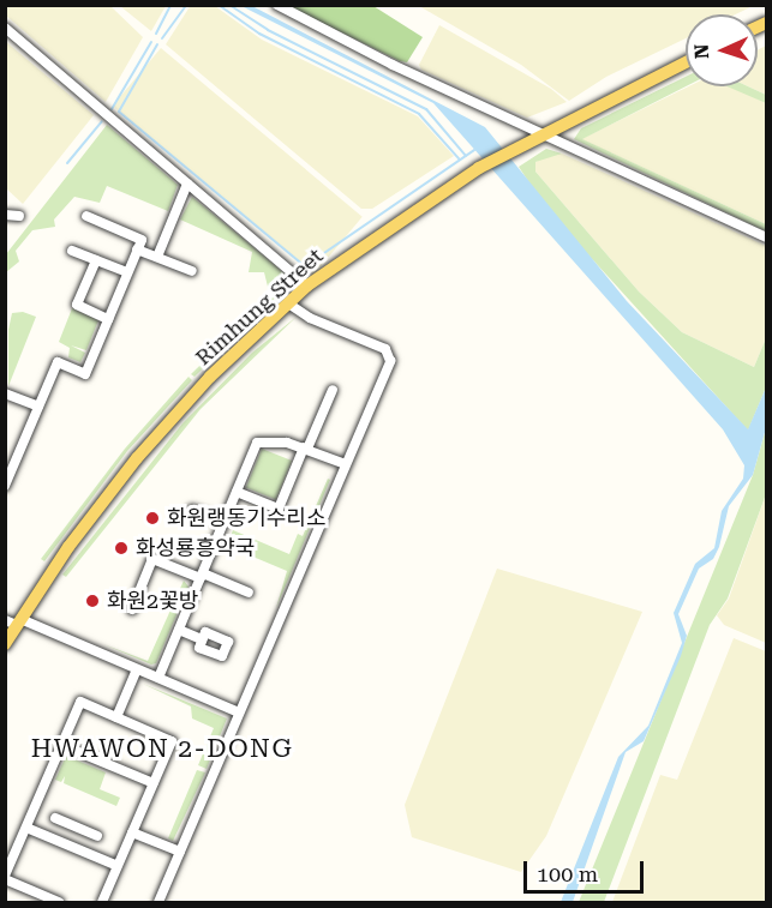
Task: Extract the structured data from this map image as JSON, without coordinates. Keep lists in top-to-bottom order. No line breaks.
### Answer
{"streets":{"main road":["Rimhung Street"]},"districts":["HWAWON 2-DONG"],"places":["화원랭동기수리소","화성룡흥약국","화원2꽃방"],"scale_bar":"100 m","north":"left"}
